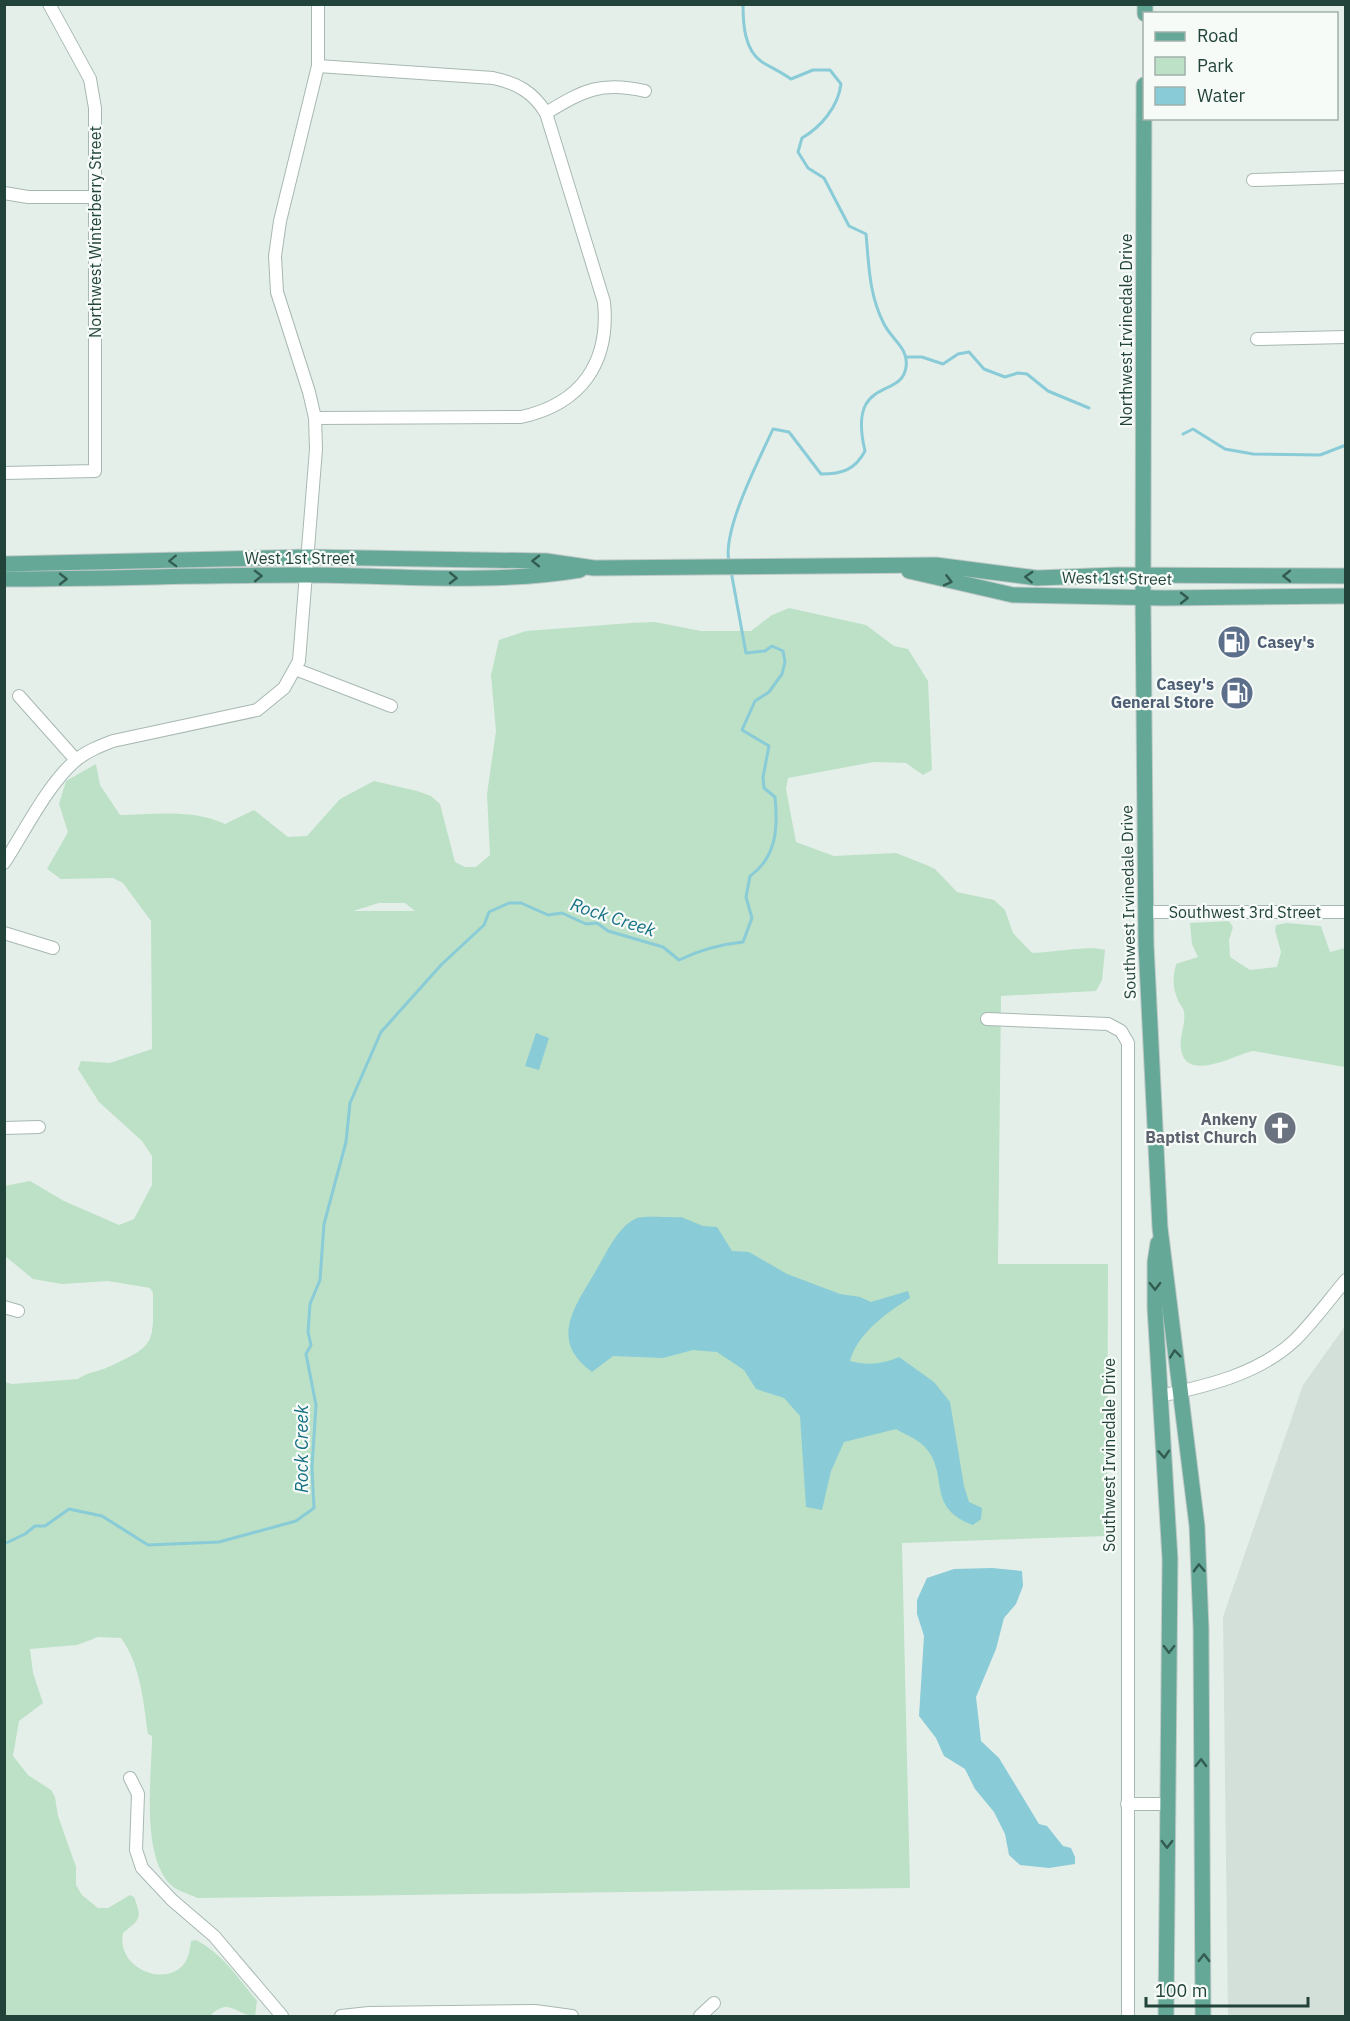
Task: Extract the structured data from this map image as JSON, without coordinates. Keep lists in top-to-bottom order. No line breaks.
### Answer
{"streets":{"main road":["Northwest Irvinedale Drive","West 1st Street","Southwest Irvinedale Drive"],"street":["Northwest Winterberry Street","Southwest 3rd Street"]},"crossings":[["Northwest Irvinedale Drive","West 1st Street"],["Northwest Irvinedale Drive","Southwest Irvinedale Drive"],["West 1st Street","Southwest Irvinedale Drive"],["Southwest Irvinedale Drive","Southwest 3rd Street"]],"water":["Rock Creek"],"places":{"fuel station":["Casey's","Casey's General Store"],"church":["Ankeny Baptist Church"]},"legend":["Road","Park","Water"],"scale_bar":"100 m"}
